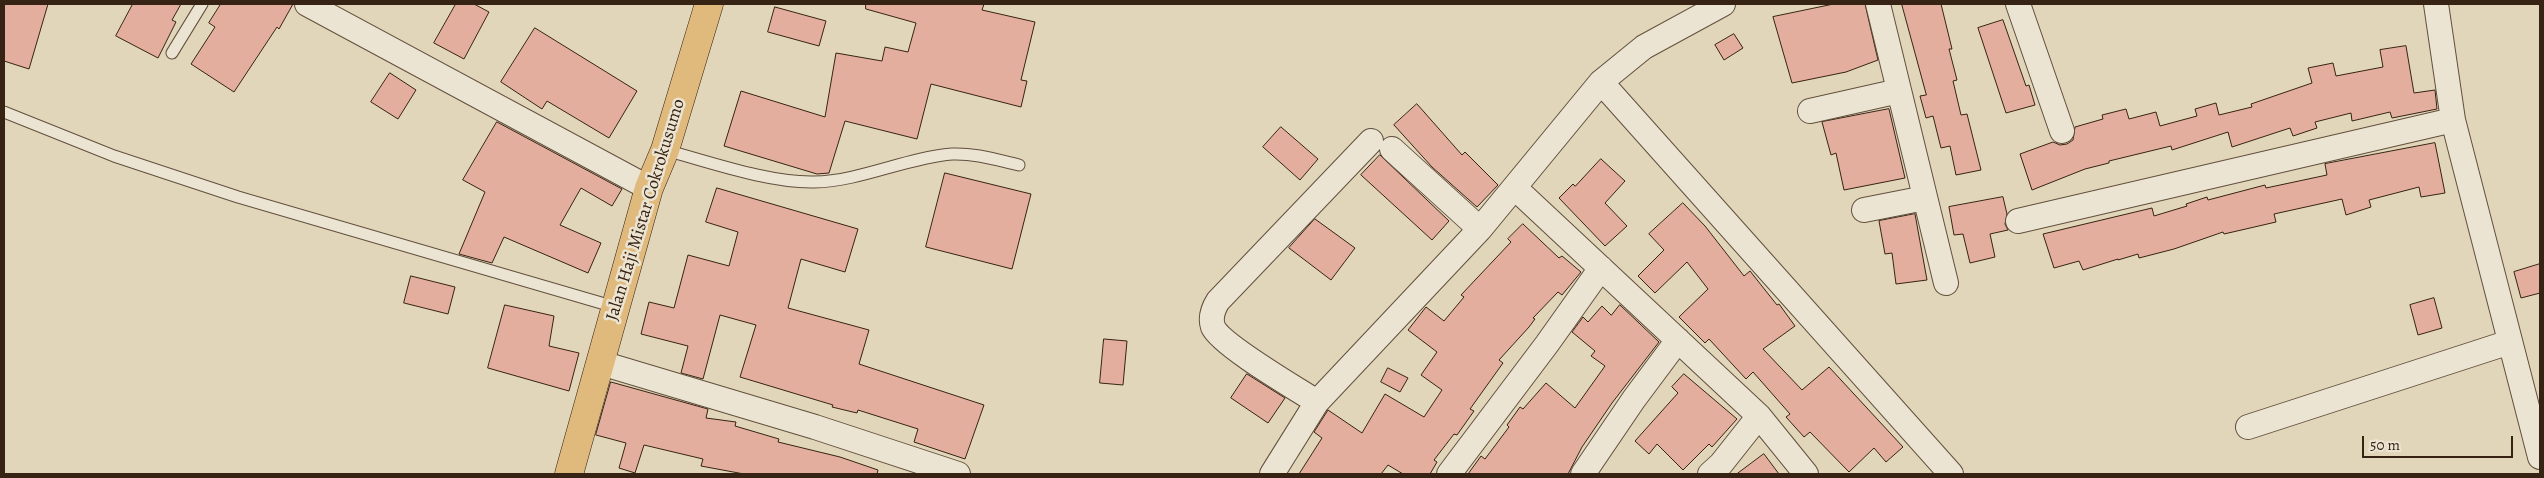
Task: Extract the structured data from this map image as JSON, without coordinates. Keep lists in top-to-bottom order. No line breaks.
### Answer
{"streets":{"main road":["Jalan Haji Mistar Cokrokusumo"]},"scale_bar":"50 m"}
